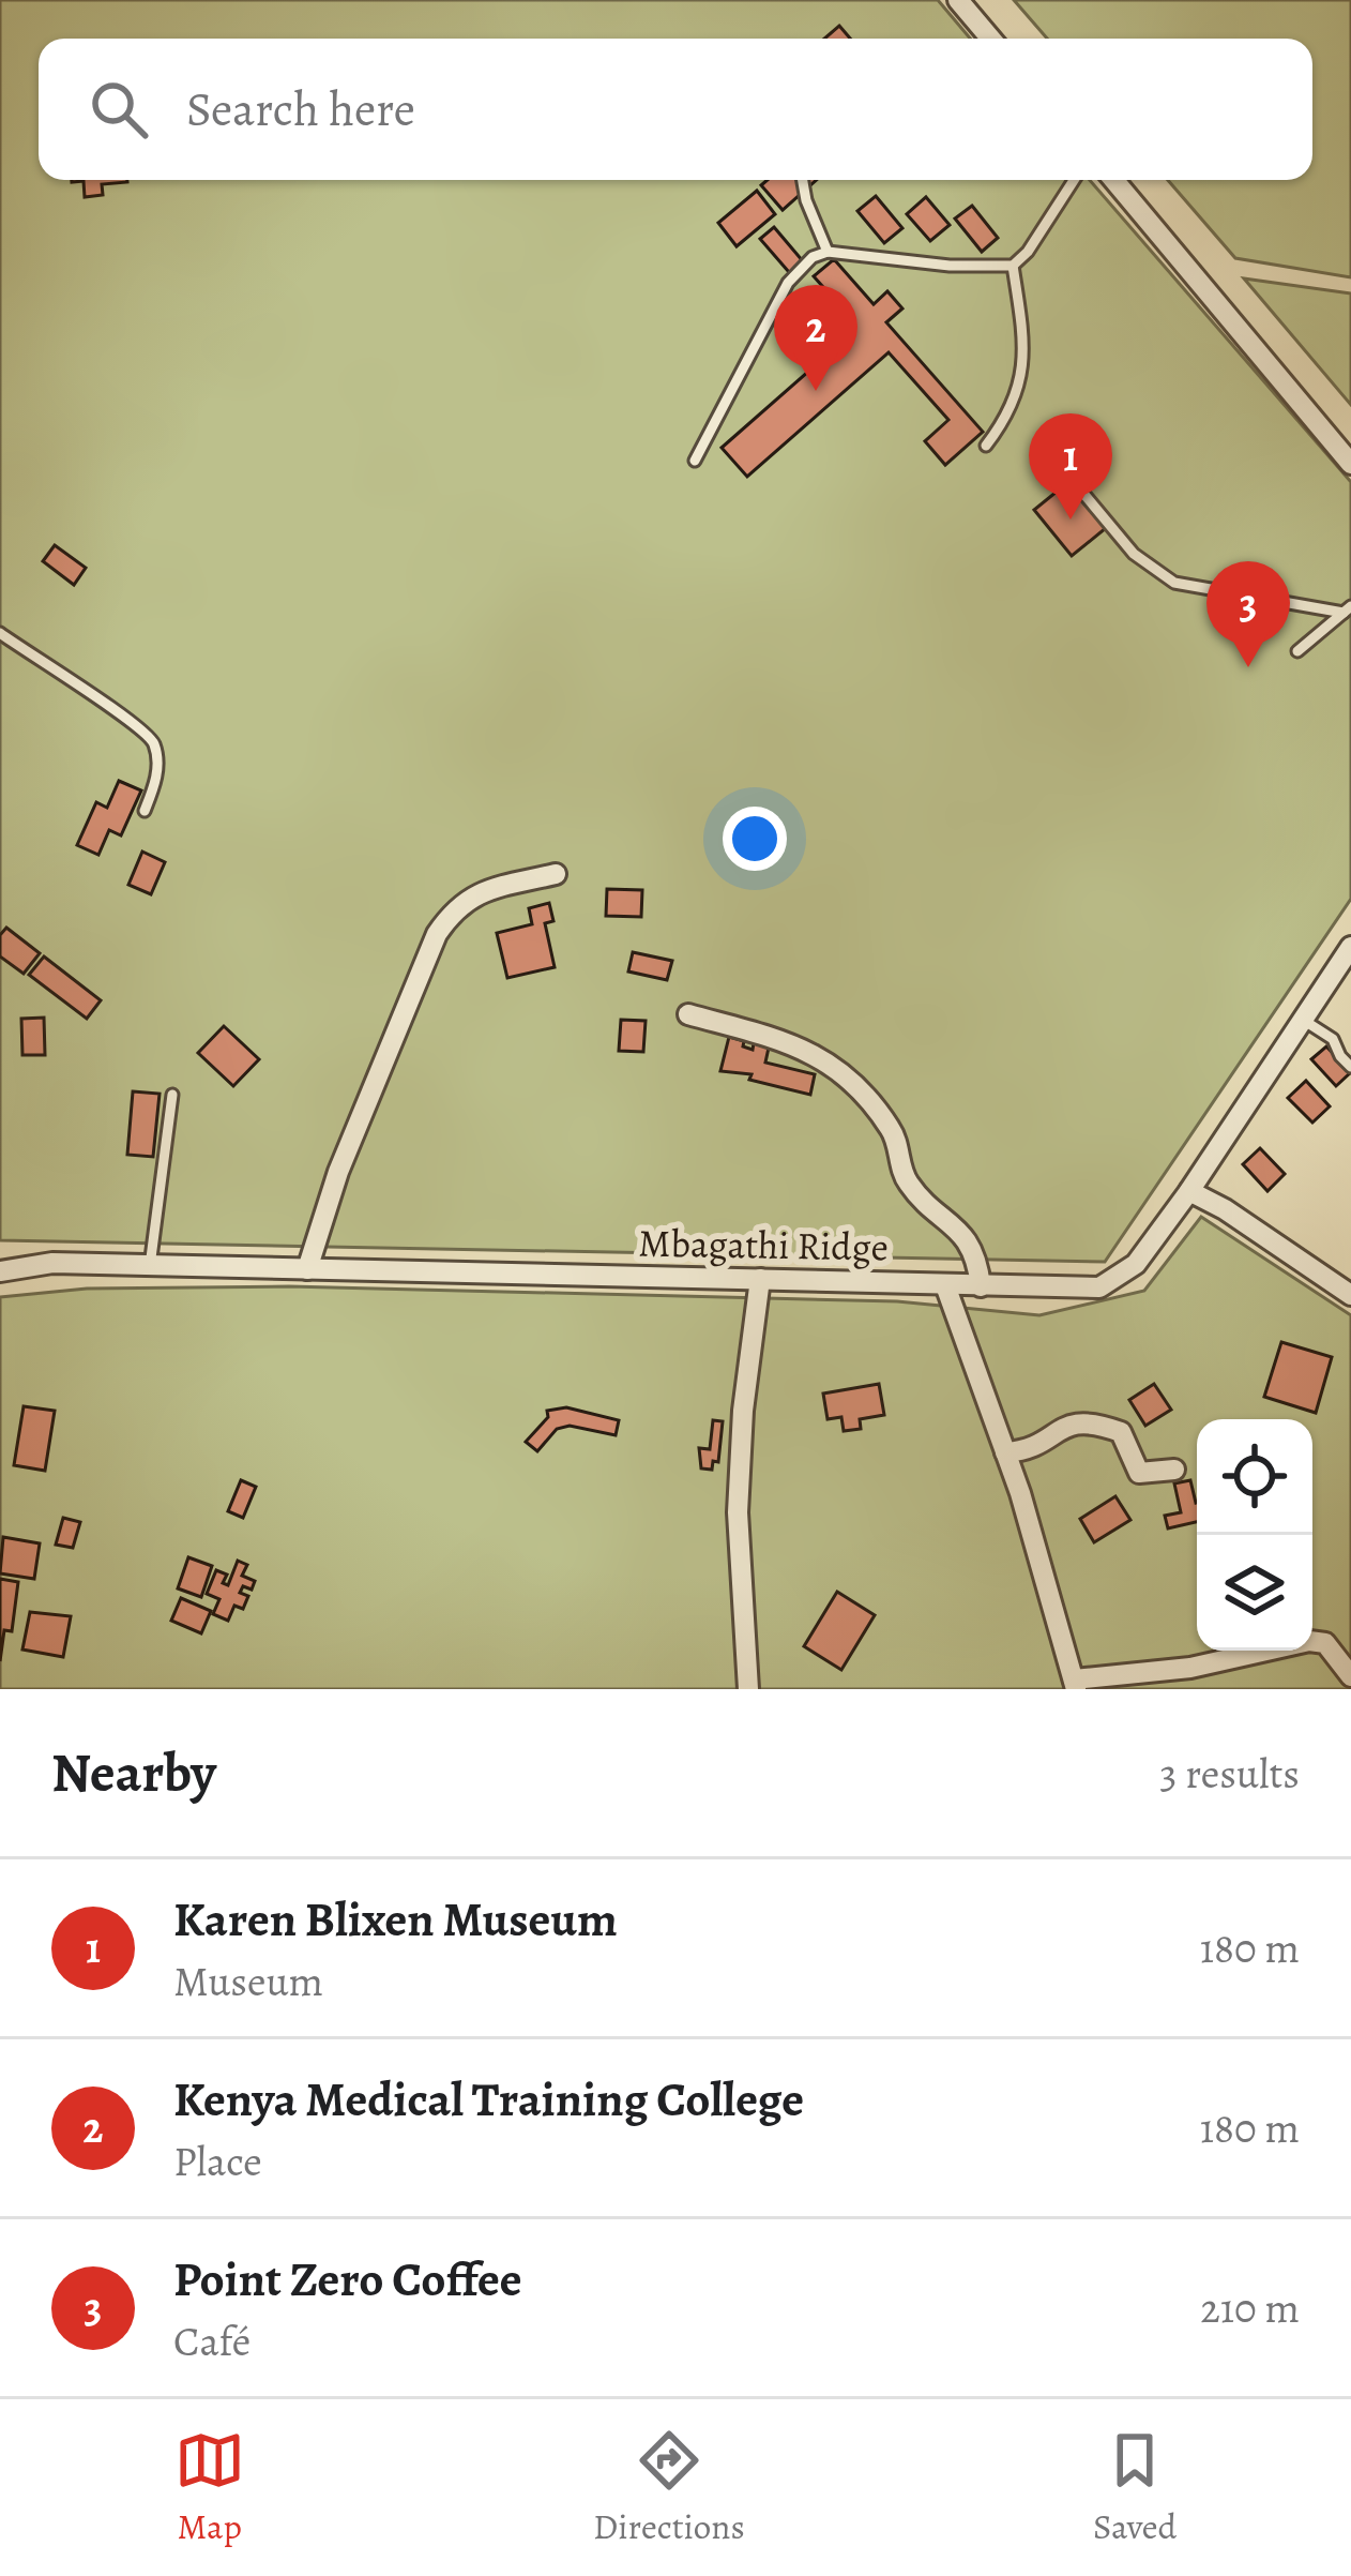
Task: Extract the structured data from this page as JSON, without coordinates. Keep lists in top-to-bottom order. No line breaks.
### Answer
{"streets":{"street":["Mbagathi Ridge"]},"page":{"search":"Search here","pins":["2","1","3"],"heading":["Nearby","3 results"],"list":[{"mark":"1","name":"Karen Blixen Museum","note":"Museum","value":"180 m"},{"mark":"2","name":"Kenya Medical Training College","note":"Place","value":"180 m"},{"mark":"3","name":"Point Zero Coffee","note":"Café","value":"210 m"}],"nav":["Map","Directions","Saved"]}}
